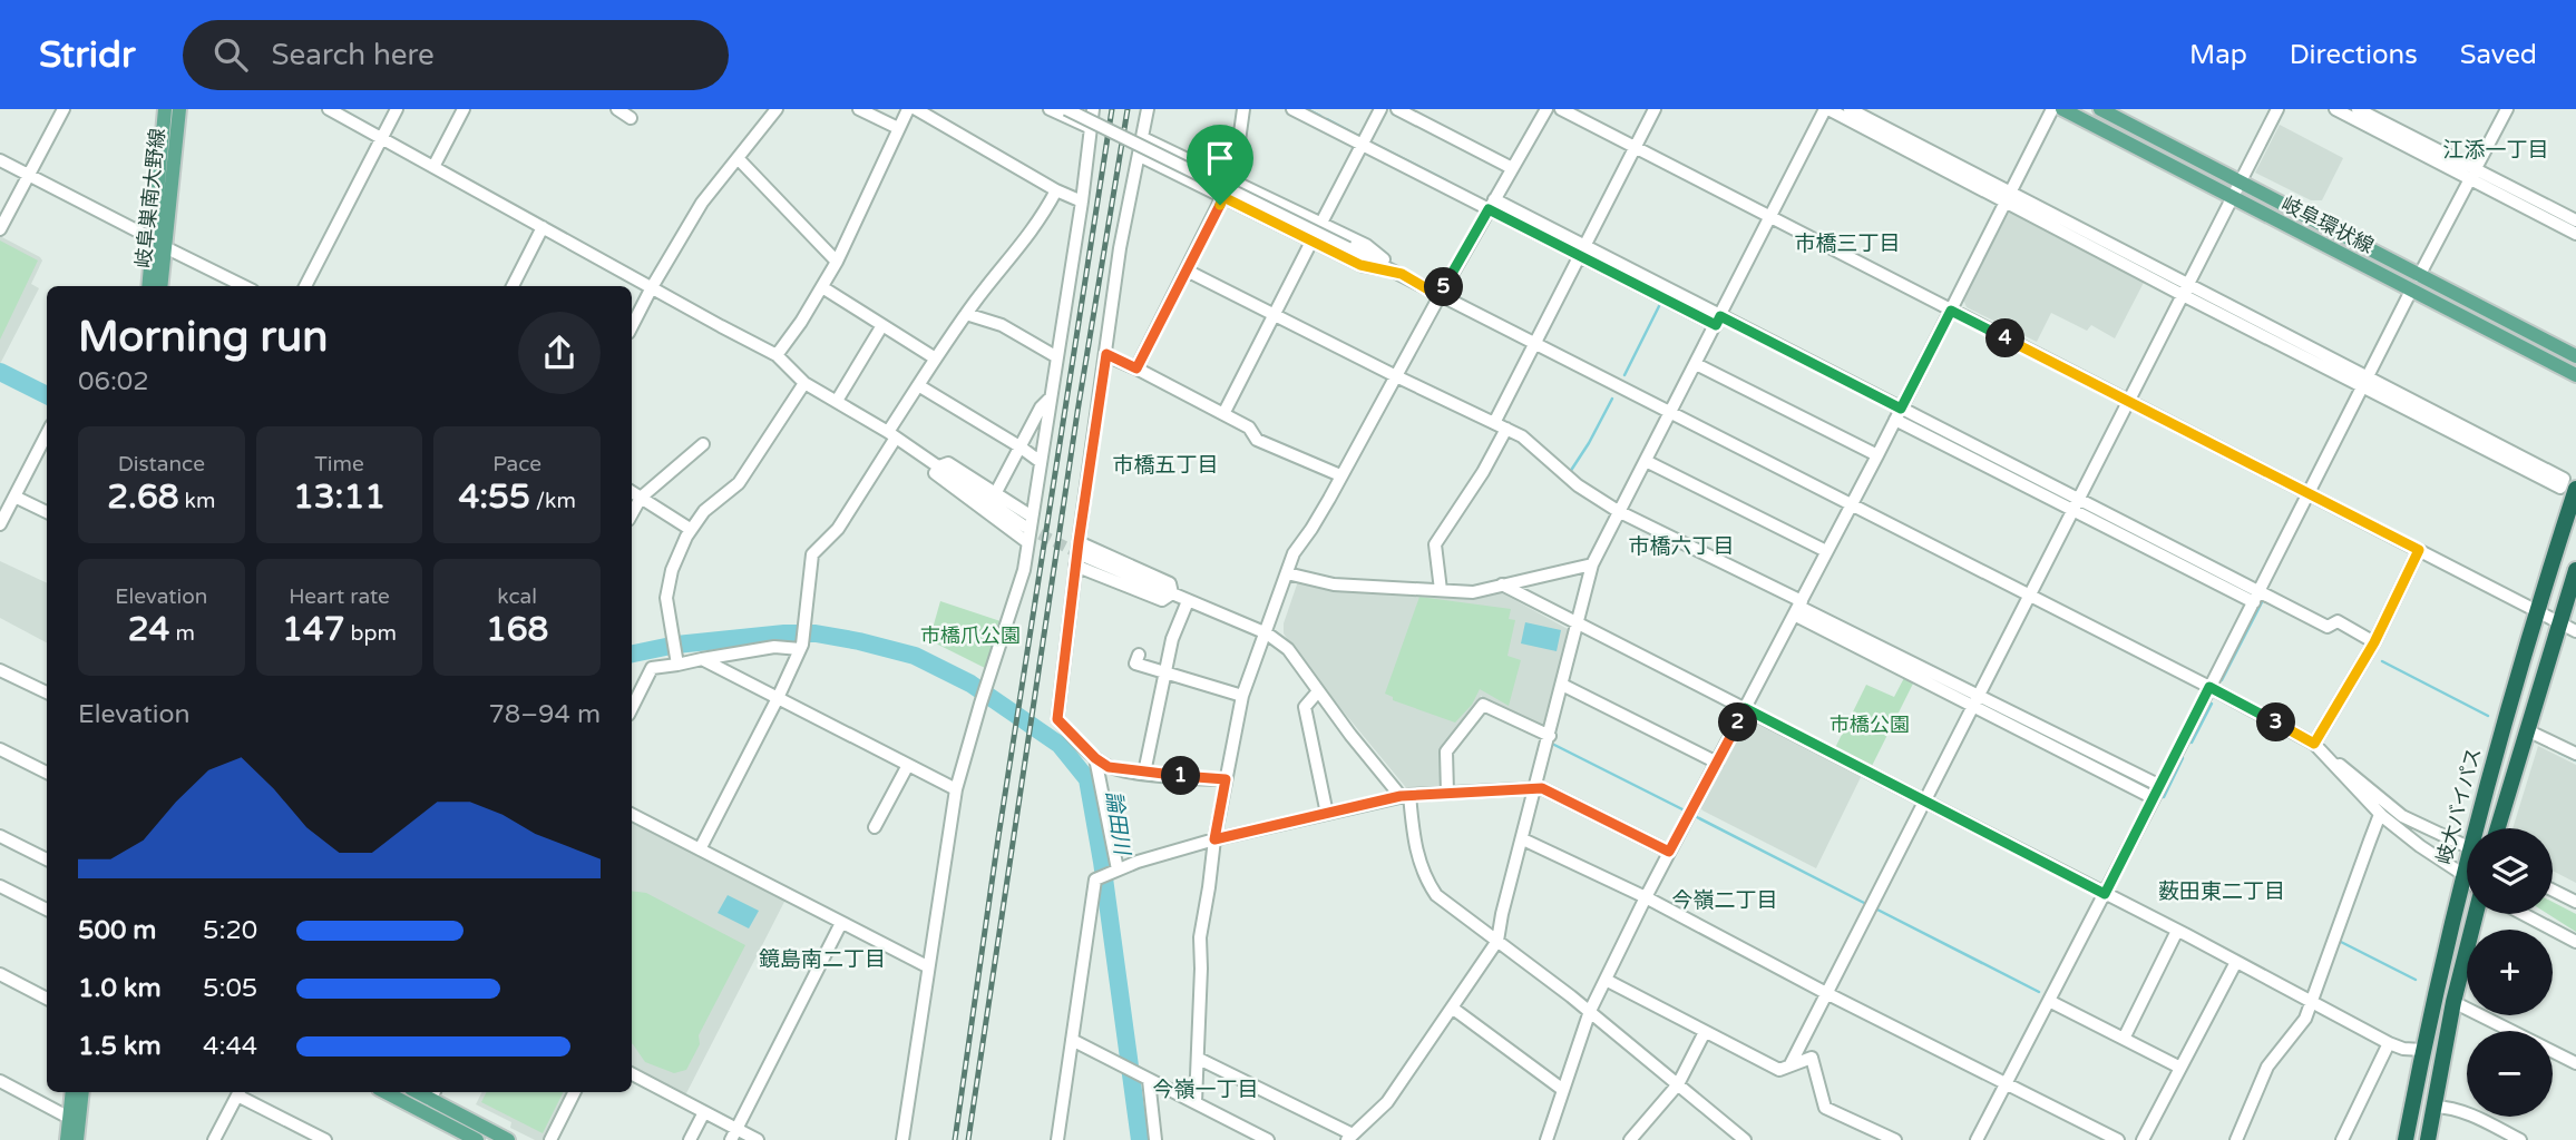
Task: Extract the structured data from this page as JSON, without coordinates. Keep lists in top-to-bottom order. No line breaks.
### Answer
{"streets":{"highway":["岐大バイパス"],"main road":["岐阜巣南大野線","岐阜環状線"]},"districts":["江添一丁目","市橋三丁目","市橋五丁目","市橋六丁目","薮田東二丁目","今嶺二丁目","鏡島南二丁目","今嶺一丁目"],"water":["論田川"],"parks":["市橋爪公園","市橋公園"],"page":{"header":"Stridr","search":"Search here","nav":["Map","Directions","Saved"],"pins":["5","4","2","3","1"],"heading":["Morning run","06:02"],"stats":[["Distance","2.68 km"],["Time","13:11"],["Pace","4:55 /km"],["Elevation","24 m"],["Heart rate","147 bpm"],["kcal","168"]],"chart":["Elevation","78–94 m"],"map_buttons":["+","−"],"list":[{"name":"500 m","note":"5:20"},{"name":"1.0 km","note":"5:05"},{"name":"1.5 km","note":"4:44"}]}}
